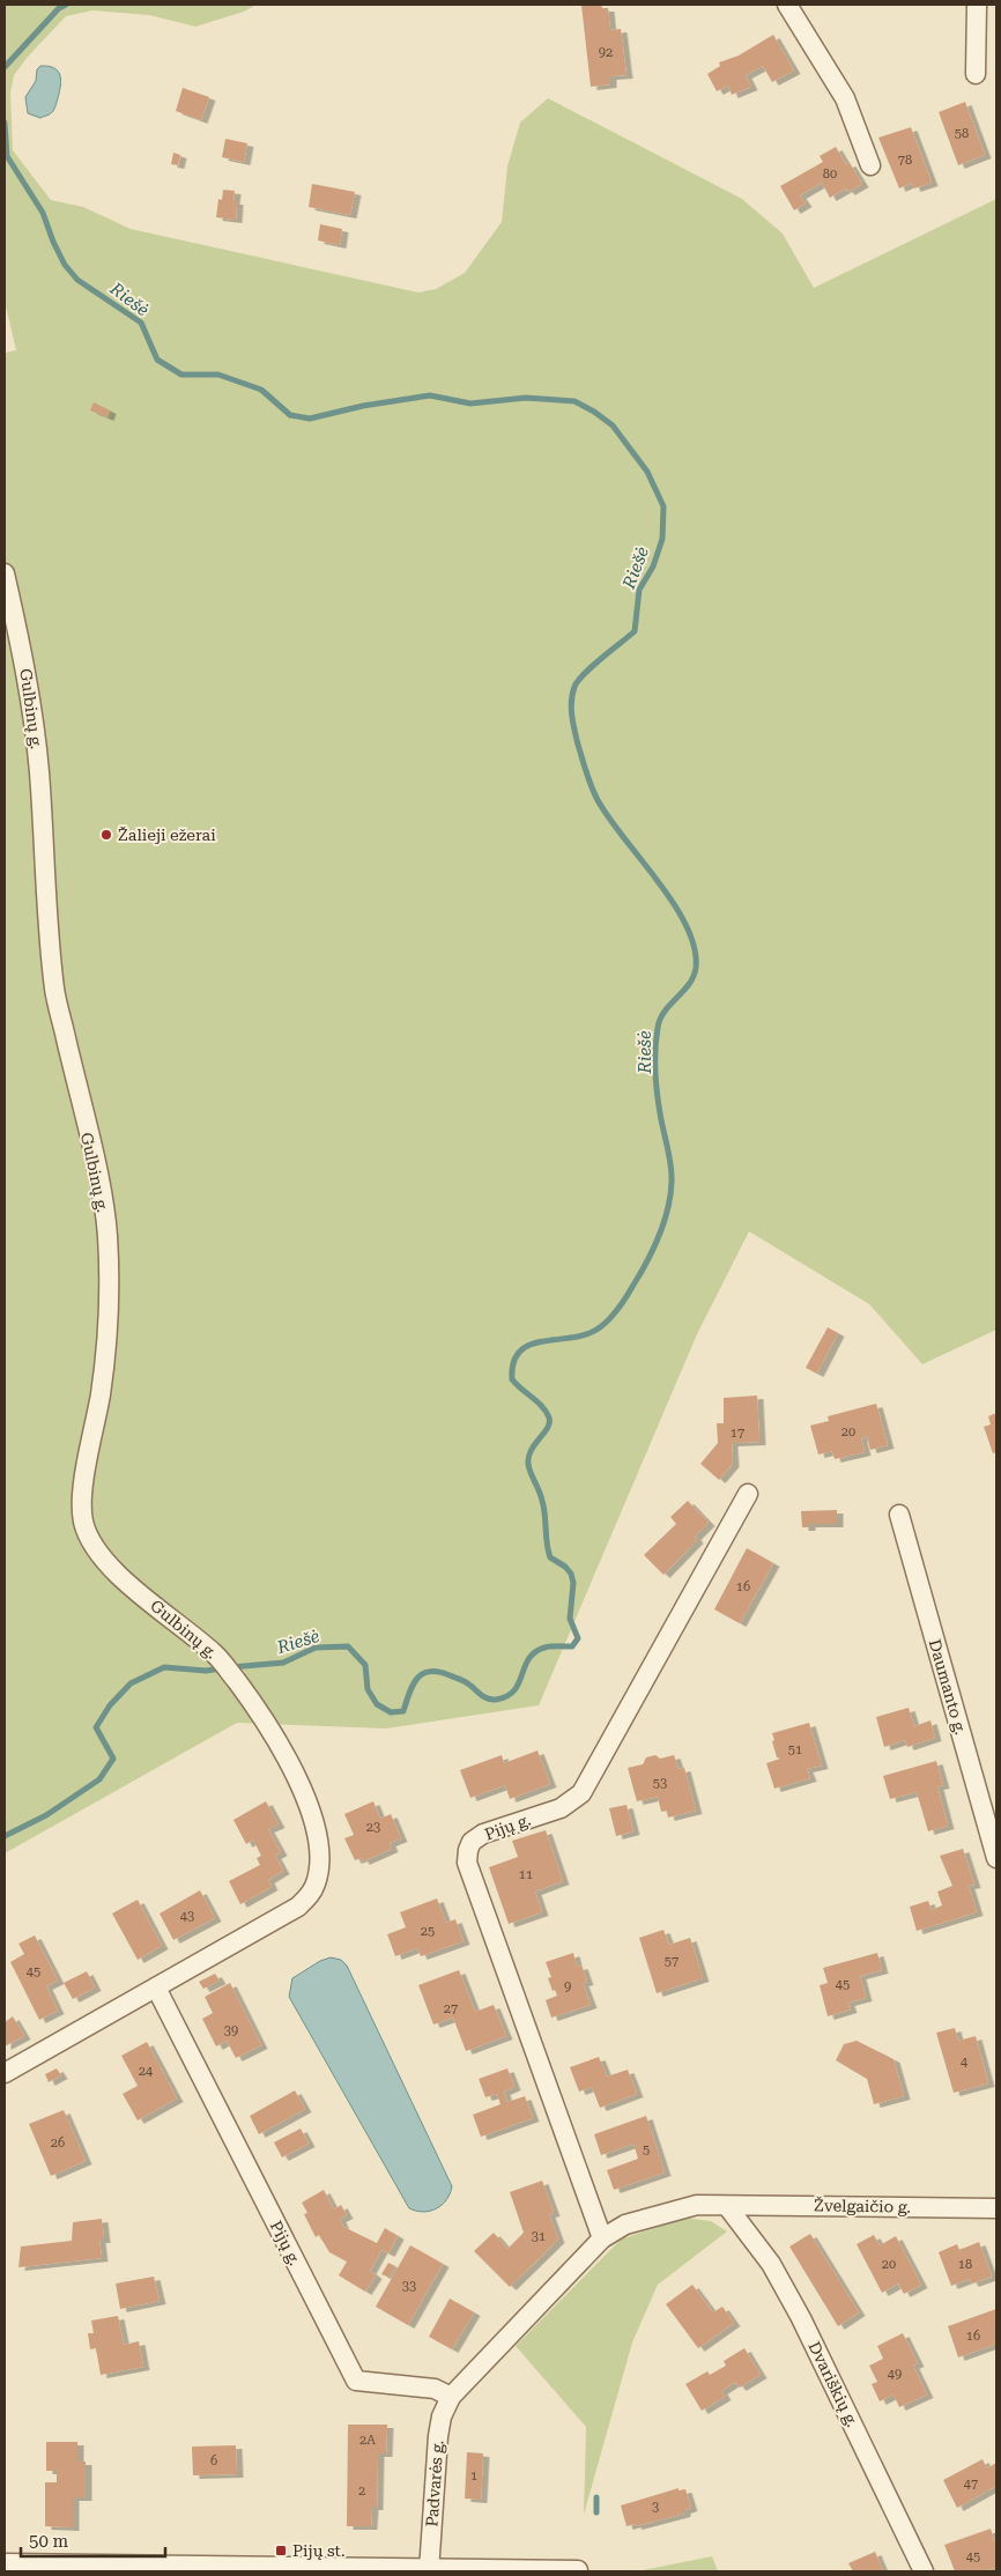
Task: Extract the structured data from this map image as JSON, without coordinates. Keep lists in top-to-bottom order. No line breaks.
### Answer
{"streets":{"street":["Gulbinų g.","Daumanto g.","Pijų g.","Žvelgaičio g.","Dvariškių g.","Padvarės g."]},"crossings":[["Gulbinų g.","Pijų g."],["Pijų g.","Žvelgaičio g."],["Pijų g.","Padvarės g."],["Žvelgaičio g.","Dvariškių g."],["Žvelgaičio g.","Padvarės g."]],"water":["Riešė"],"places":{"other":["Žalieji ežerai"],"transit":["Pijų st."]},"house_numbers":["92","58","78","80","20","17","16","51","53","23","11","43","25","57","45","45","9","27","39","4","24","26","5","31","20","18","33","16","49","2A","6","1","47","2","3","45"],"scale_bar":"50 m"}
